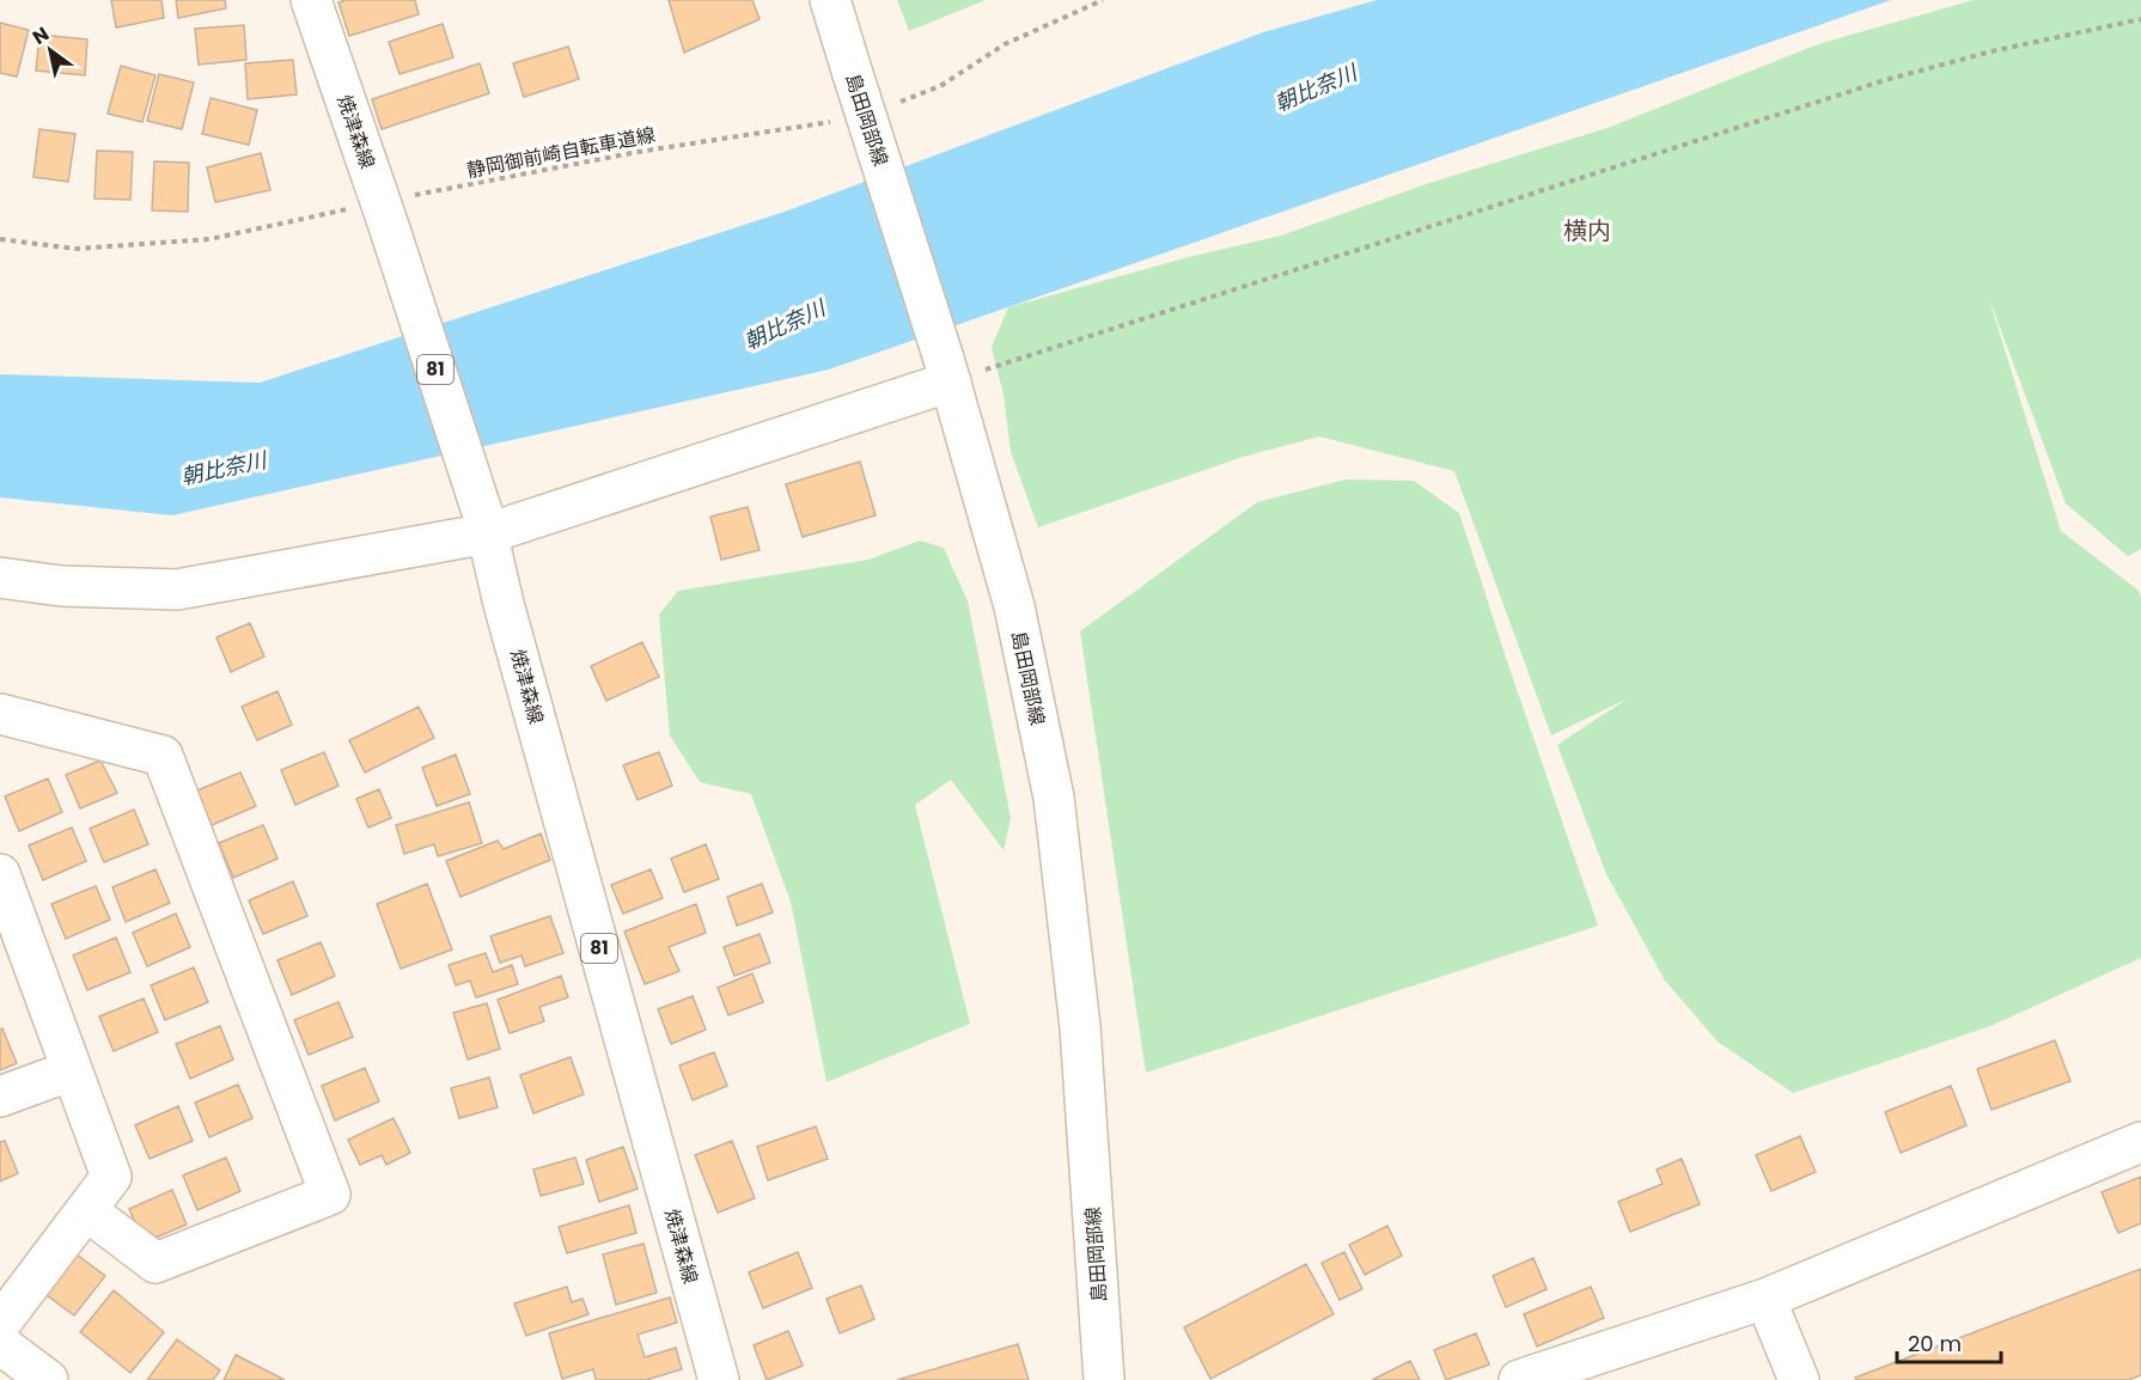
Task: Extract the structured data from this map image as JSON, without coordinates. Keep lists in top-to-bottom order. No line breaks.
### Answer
{"streets":{"main road":["島田岡部線","焼津森線","81"],"path":["静岡御前崎自転車道線"]},"crossings":[["焼津森線","静岡御前崎自転車道線"]],"districts":["横内"],"water":["朝比奈川"],"scale_bar":"20 m","north":"top left"}
